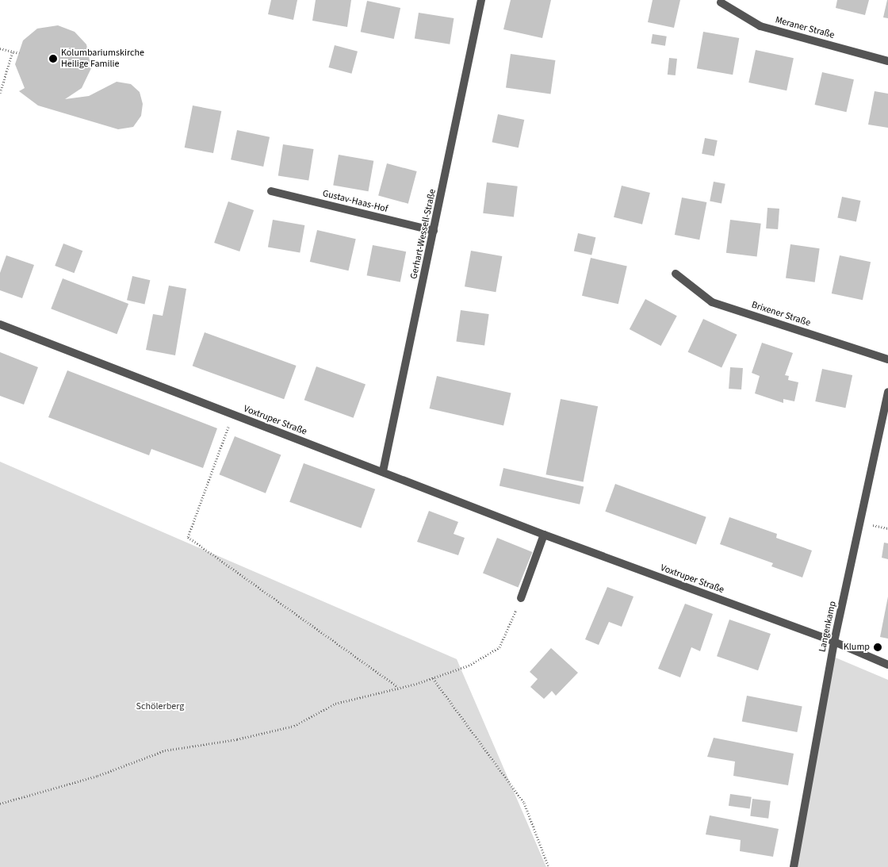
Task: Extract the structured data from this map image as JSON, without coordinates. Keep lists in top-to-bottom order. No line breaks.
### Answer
{"streets":{"street":["Meraner Straße","Gustav-Haas-Hof","Gerhart-Wessell-Straße","Brixener Straße","Voxtruper Straße","Langenkamp"]},"crossings":[["Gustav-Haas-Hof","Gerhart-Wessell-Straße"],["Gerhart-Wessell-Straße","Voxtruper Straße"],["Voxtruper Straße","Langenkamp"]],"parks":["Schölerberg"],"places":["Kolumbariumskirche Heilige Familie","Klump"]}
